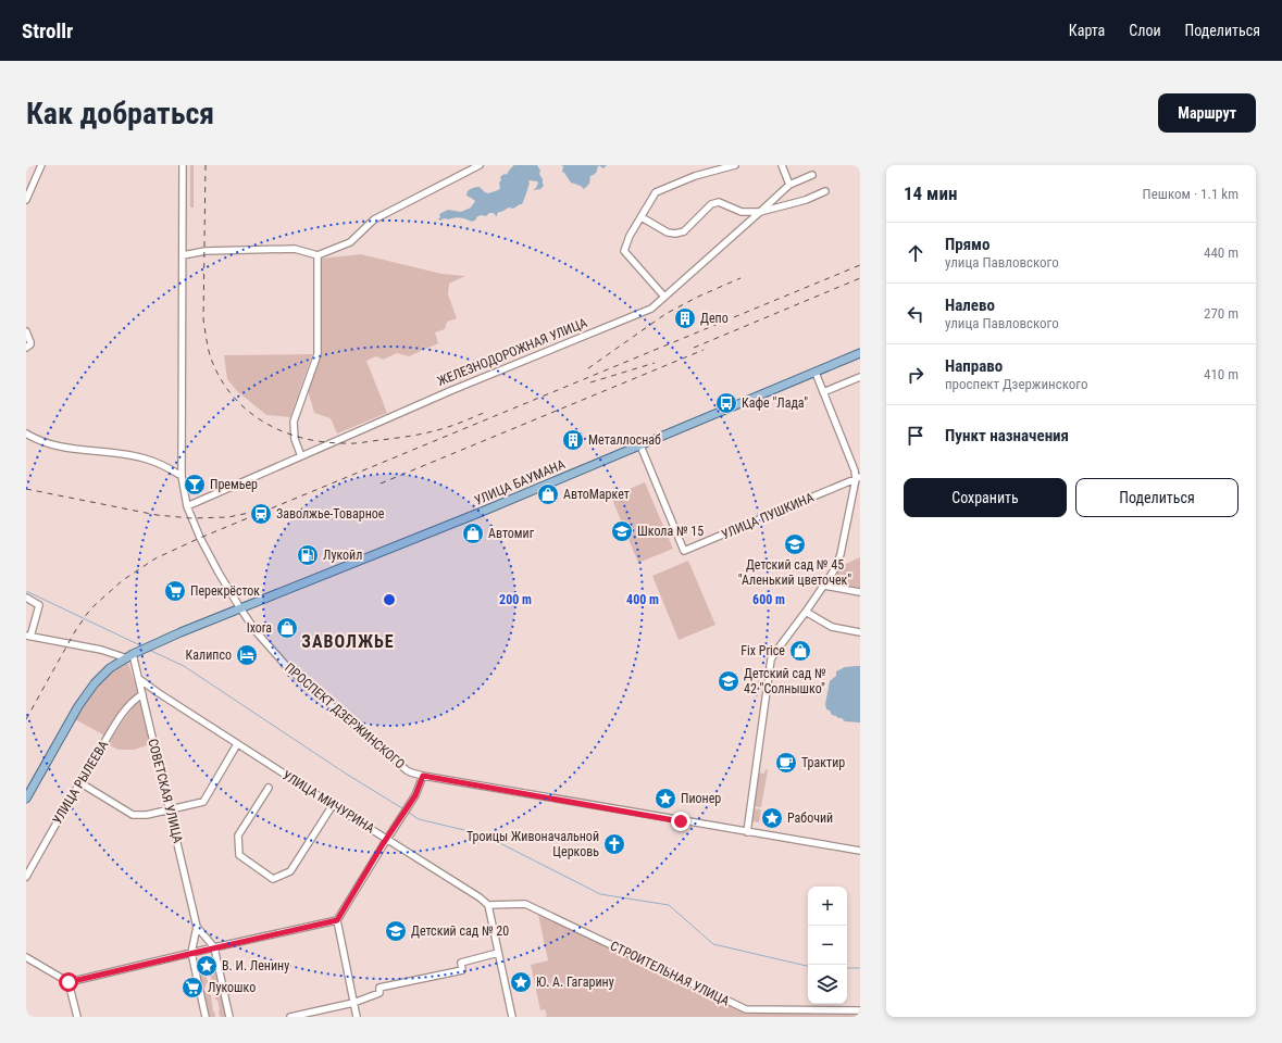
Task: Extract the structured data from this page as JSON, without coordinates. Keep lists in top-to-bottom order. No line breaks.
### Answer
{"streets":{"main road":["УЛИЦА БАУМАНА"],"street":["ЖЕЛЕЗНОДОРОЖНАЯ УЛИЦА","УЛИЦА ПУШКИНА","ПРОСПЕКТ ДЗЕРЖИНСКОГО","УЛИЦА РЫЛЕЕВА","СОВЕТСКАЯ УЛИЦА","УЛИЦА МИЧУРИНА","СТРОИТЕЛЬНАЯ УЛИЦА"]},"crossings":[["ЖЕЛЕЗНОДОРОЖНАЯ УЛИЦА","ПРОСПЕКТ ДЗЕРЖИНСКОГО"],["УЛИЦА БАУМАНА","УЛИЦА ПУШКИНА"],["УЛИЦА БАУМАНА","ПРОСПЕКТ ДЗЕРЖИНСКОГО"],["УЛИЦА БАУМАНА","СОВЕТСКАЯ УЛИЦА"],["УЛИЦА РЫЛЕЕВА","СОВЕТСКАЯ УЛИЦА"],["СОВЕТСКАЯ УЛИЦА","УЛИЦА МИЧУРИНА"],["УЛИЦА МИЧУРИНА","СТРОИТЕЛЬНАЯ УЛИЦА"]],"districts":["ЗАВОЛЖЬЕ"],"places":{"building":["Депо","Металлоснаб"],"bus stop":["Кафе \"Лада\""],"bar":["Премьер"],"shop":["АвтоМаркет","Автомиг","Ixora","Fix Price"],"station":["Заволжье-Товарное"],"school or university":["Школа № 15","Детский сад № 45 \"Аленький цветочек\"","Детский сад № 42 \"Солнышко\"","Детский сад № 20"],"fuel station":["Лукойл"],"supermarket":["Перекрёсток","Лукошко"],"hotel":["Калипсо"],"cafe":["Трактир"],"place":["Пионер","Рабочий","В. И. Ленину","Ю. А. Гагарину"],"church":["Троицы Живоначальной Церковь"]},"page":{"header":"Strollr","nav":["Карта","Слои","Поделиться"],"buttons":["Маршрут",["Сохранить","Поделиться"]],"title":"Как добраться","heading":["14 мин","Пешком · 1.1 km"],"list":[["Прямо","улица Павловского","440 m"],["Налево","улица Павловского","270 m"],["Направо","проспект Дзержинского","410 m"],"Пункт назначения"],"map_buttons":["+","−"]},"rings":["200 m","400 m","600 m"]}
